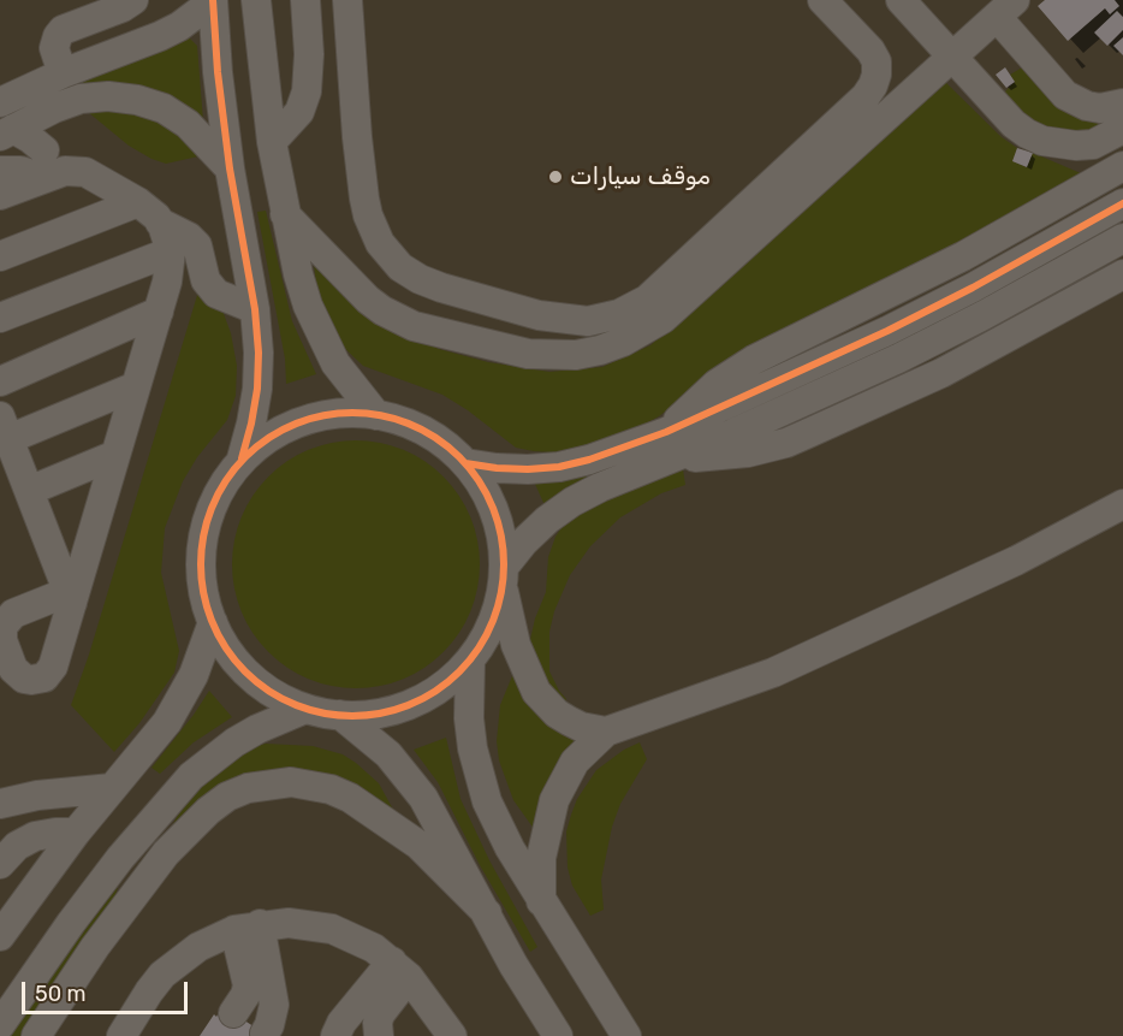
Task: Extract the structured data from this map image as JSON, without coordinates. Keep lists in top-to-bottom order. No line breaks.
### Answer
{"places":["موقف سيارات"],"scale_bar":"50 m"}
